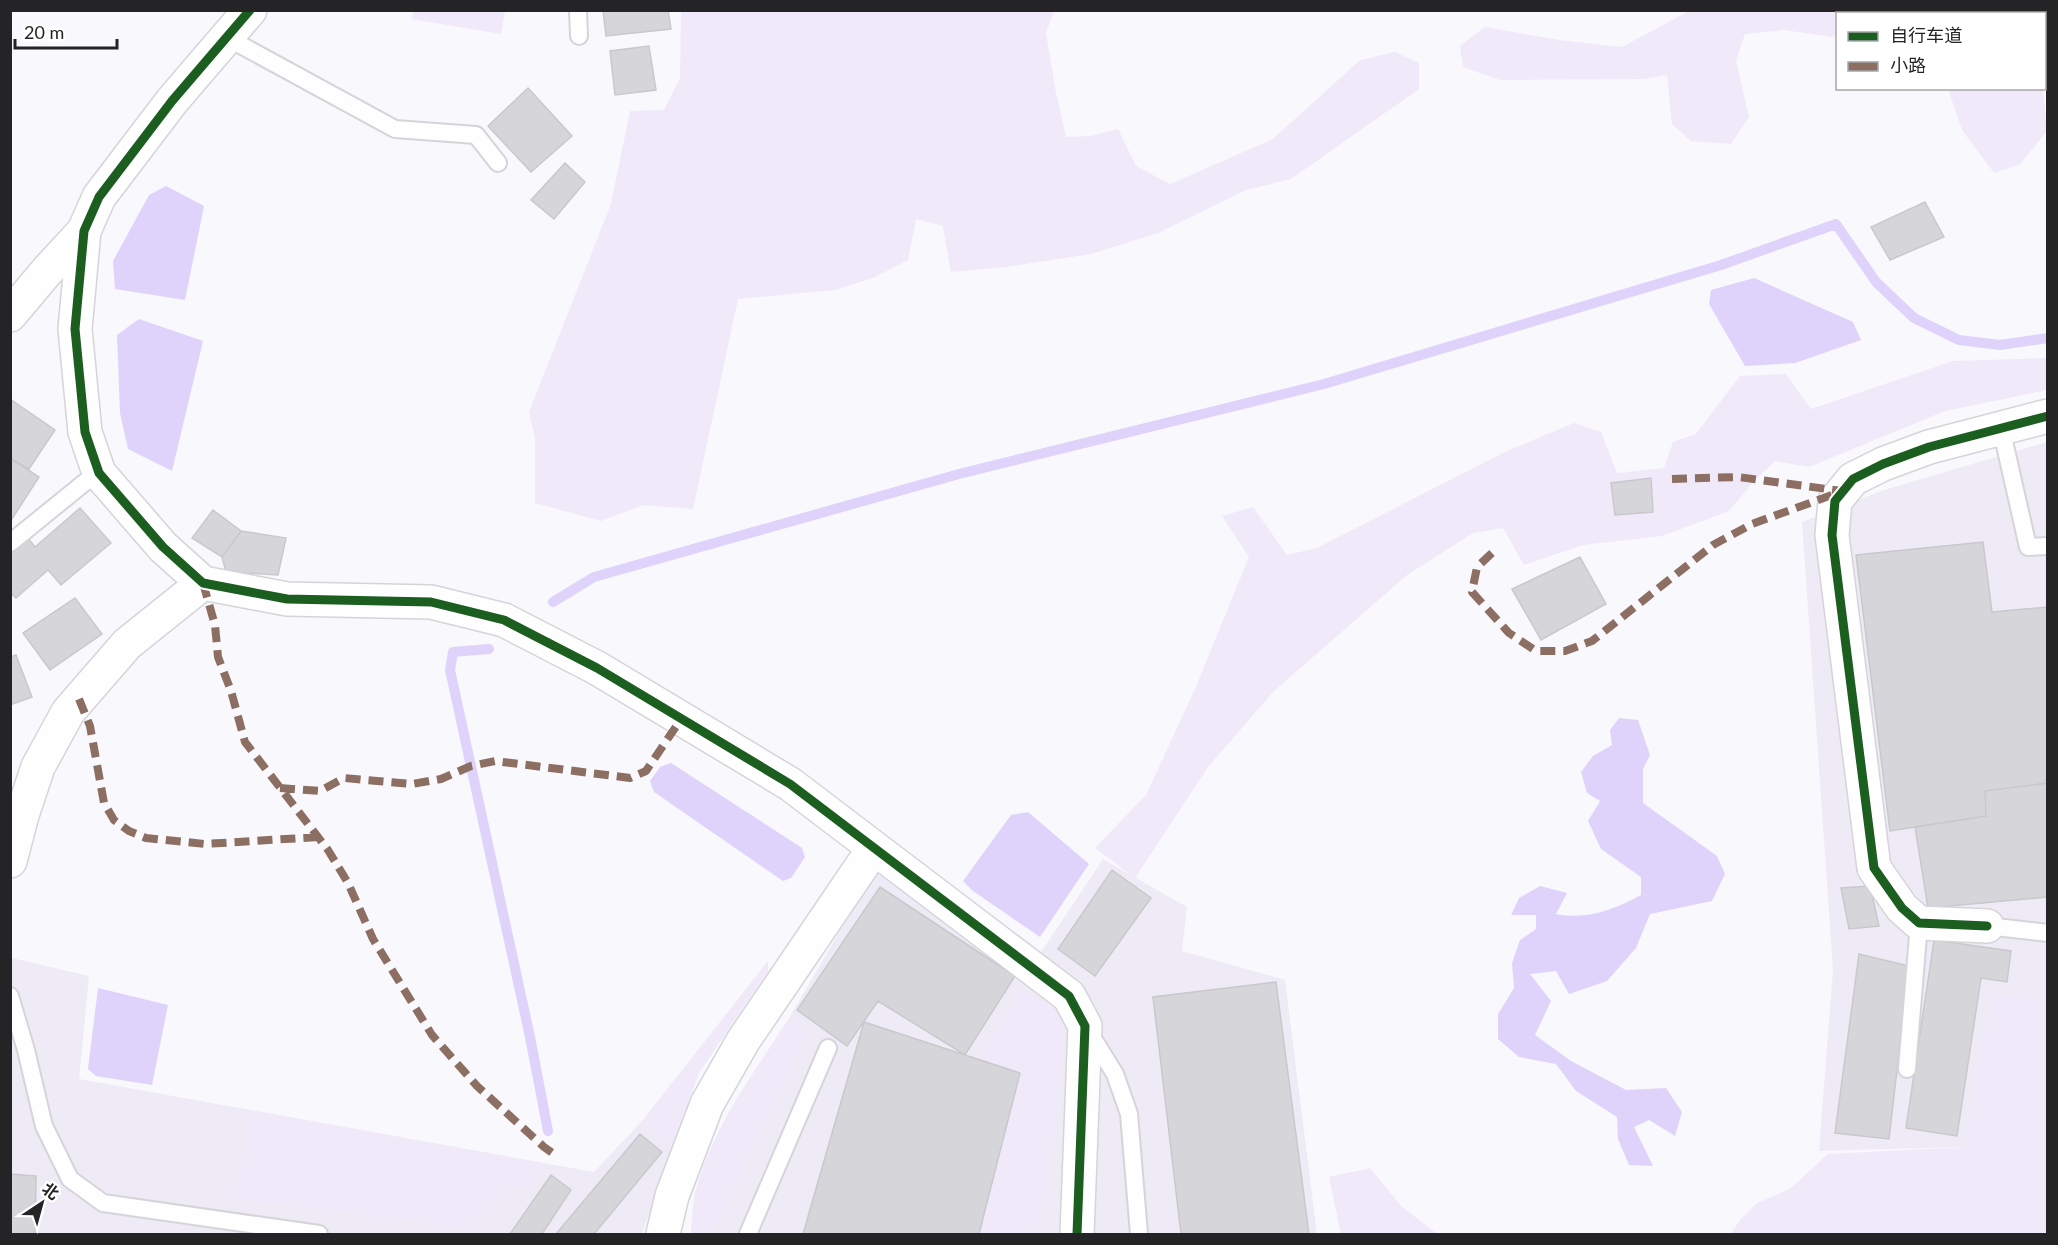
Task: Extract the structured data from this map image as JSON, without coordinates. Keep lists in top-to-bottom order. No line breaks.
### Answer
{"legend":["自行车道","小路"],"scale_bar":"20 m","north":"top right"}
